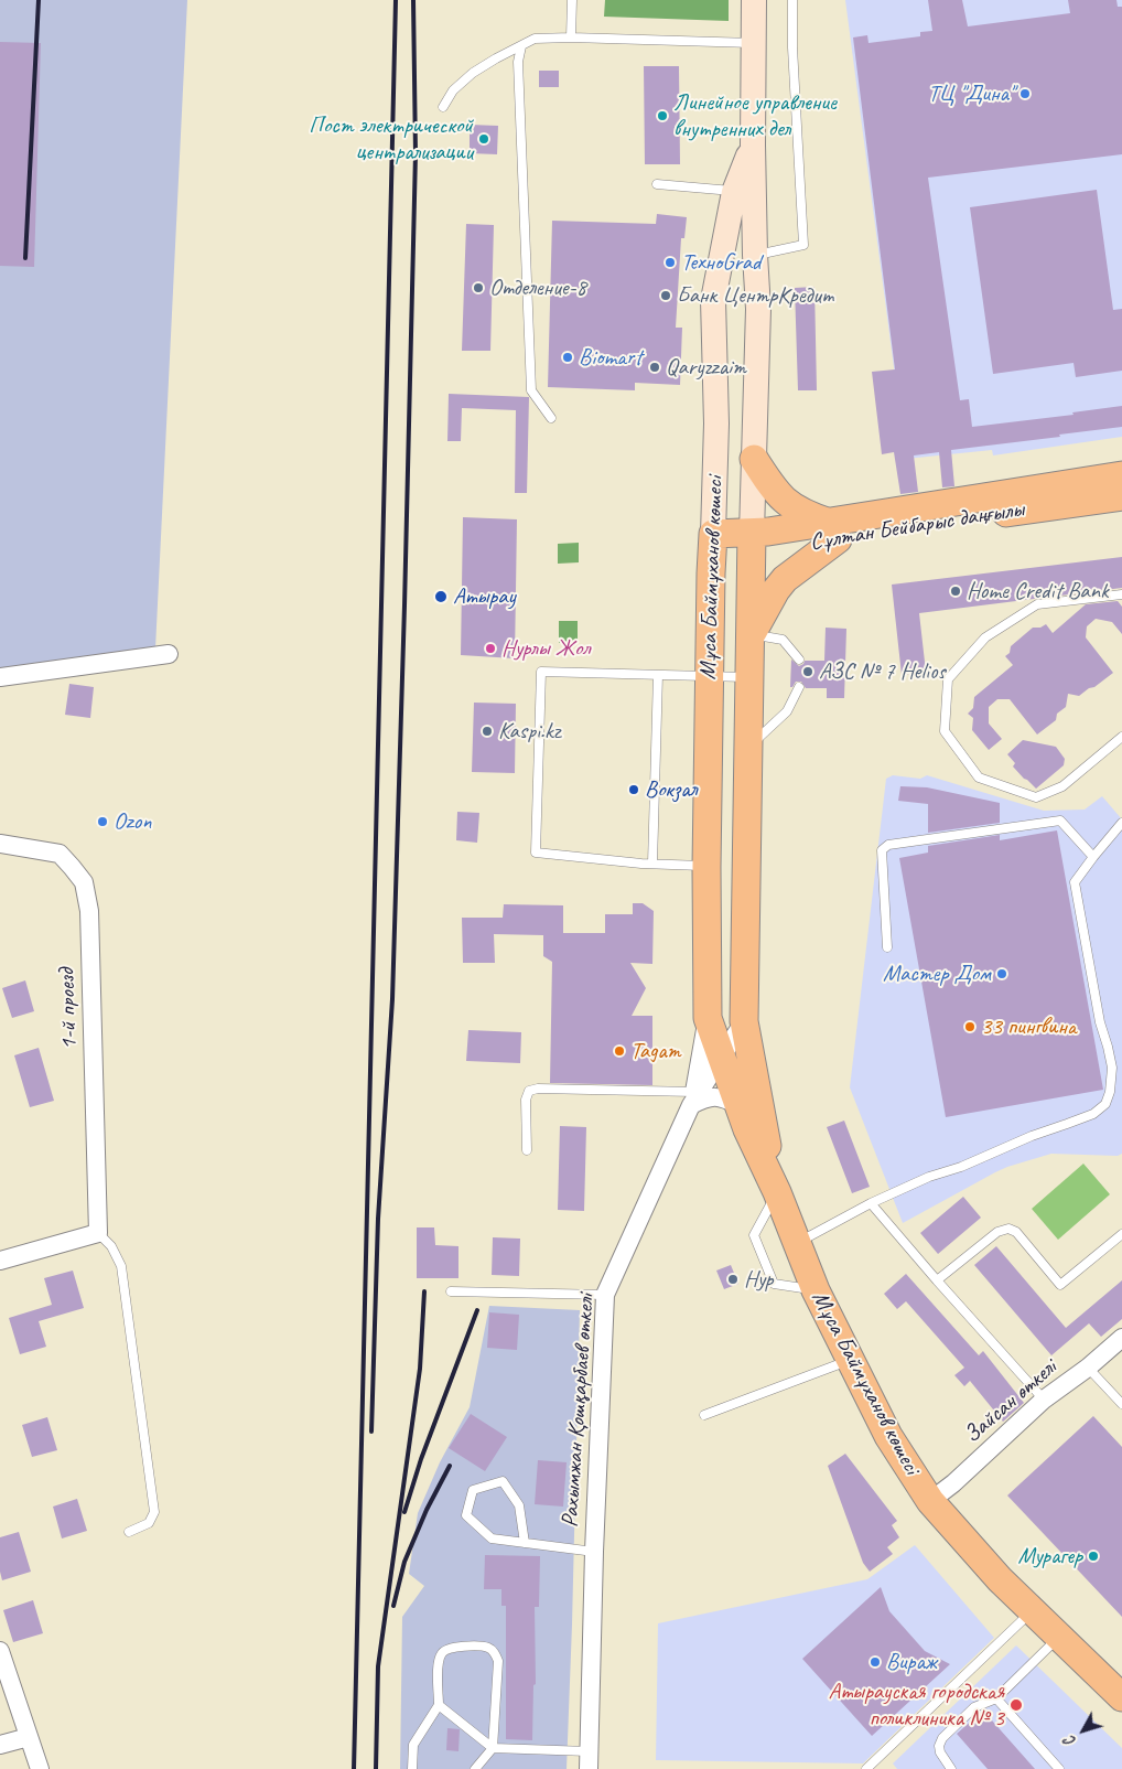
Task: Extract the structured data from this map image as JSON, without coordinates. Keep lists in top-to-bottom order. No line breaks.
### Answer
{"streets":{"main road":["Сұлтан Бейбарыс даңғылы","Мұса Баймұханов көшесі"],"street":["1-й проезд","Зайсан өткелі","Рахымжан Қошқарбаев өткелі"]},"crossings":[["Сұлтан Бейбарыс даңғылы","Мұса Баймұханов көшесі"],["Мұса Баймұханов көшесі","Зайсан өткелі"],["Мұса Баймұханов көшесі","Рахымжан Қошқарбаев өткелі"]],"places":["ТЦ \"Дина\"","Линейное управление внутренних дел","Пост электрической централизации","ТехноGrad","Отделение-8","Банк ЦентрКредит","Biomart","Qaryzzaim","Home Credit Bank","Атырау","Нурлы Жол","АЗС № 7 Helios","Kaspi.kz","Вокзал","Ozon","Мастер Дом","33 пингвина","Tagam","Нур","Мурагер","Вираж","Атырауская городская поликлиника № 3"],"north":"bottom left"}
